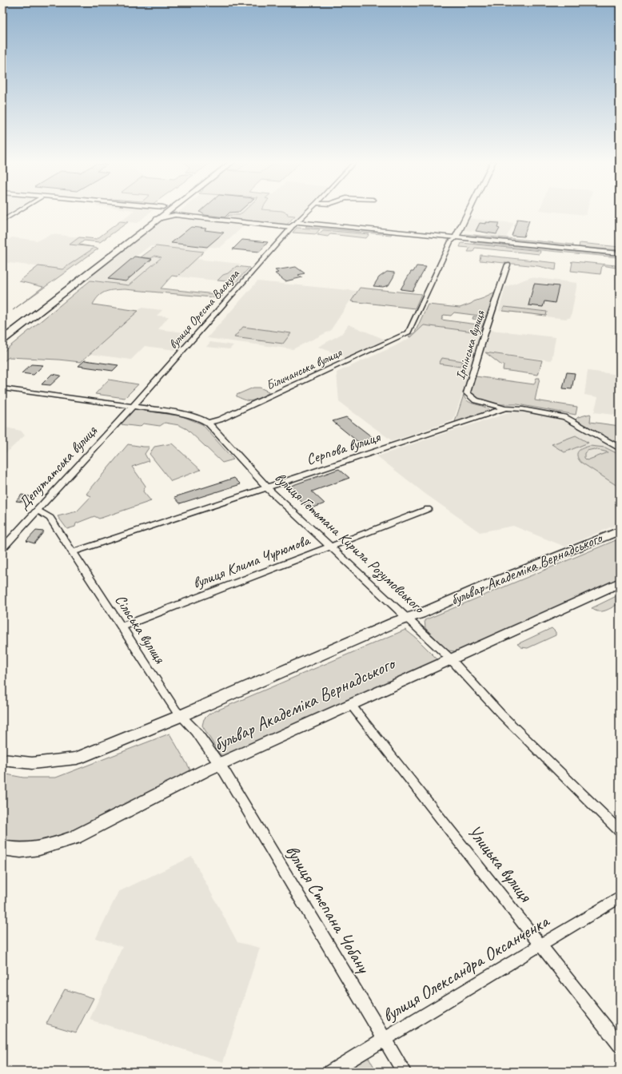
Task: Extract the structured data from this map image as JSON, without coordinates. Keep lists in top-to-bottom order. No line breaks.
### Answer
{"streets":{"street":["вулиця Ореста Васкула","Ірпінська вулиця","Біличанська вулиця","Серпова вулиця","Депутатська вулиця","вулиця Гетьмана Кирила Розумовського","вулиця Клима Чурюмова","бульвар Академіка Вернадського","Сільська вулиця","Улицька вулиця","вулиця Степана Чобану","вулиця Олександра Оксанченка"]},"crossings":[["вулиця Ореста Васкула","Депутатська вулиця"],["вулиця Ореста Васкула","вулиця Гетьмана Кирила Розумовського"],["Ірпінська вулиця","Серпова вулиця"],["Біличанська вулиця","вулиця Гетьмана Кирила Розумовського"],["Серпова вулиця","вулиця Гетьмана Кирила Розумовського"],["Серпова вулиця","Сільська вулиця"],["Депутатська вулиця","вулиця Гетьмана Кирила Розумовського"],["Депутатська вулиця","Сільська вулиця"],["вулиця Гетьмана Кирила Розумовського","вулиця Клима Чурюмова"],["вулиця Гетьмана Кирила Розумовського","бульвар Академіка Вернадського"],["вулиця Клима Чурюмова","Сільська вулиця"],["бульвар Академіка Вернадського","Сільська вулиця"],["бульвар Академіка Вернадського","Улицька вулиця"],["бульвар Академіка Вернадського","вулиця Степана Чобану"],["Сільська вулиця","вулиця Степана Чобану"],["Улицька вулиця","вулиця Олександра Оксанченка"],["вулиця Степана Чобану","вулиця Олександра Оксанченка"]]}
